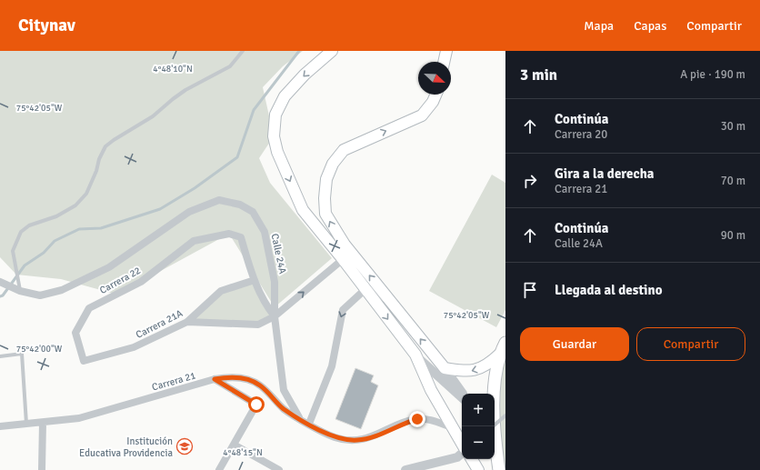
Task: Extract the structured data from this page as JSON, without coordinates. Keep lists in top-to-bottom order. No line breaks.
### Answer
{"streets":{"street":["Calle 24A","Carrera 22","Carrera 21A","Carrera 21"]},"crossings":[["Calle 24A","Carrera 21"],["Carrera 22","Carrera 21A"]],"places":{"school or university":["Institución Educativa Providencia"]},"north":"bottom right","page":{"header":"Citynav","nav":["Mapa","Capas","Compartir"],"heading":["3 min","A pie · 190 m"],"list":[["Continúa","Carrera 20","30 m"],["Gira a la derecha","Carrera 21","70 m"],["Continúa","Calle 24A","90 m"],"Llegada al destino"],"buttons":["Guardar","Compartir"],"map_buttons":["+","−"]},"coordinates":["4°48'10\"N","75°42'05\"W","75°42'00\"W","4°48'15\"N"]}
